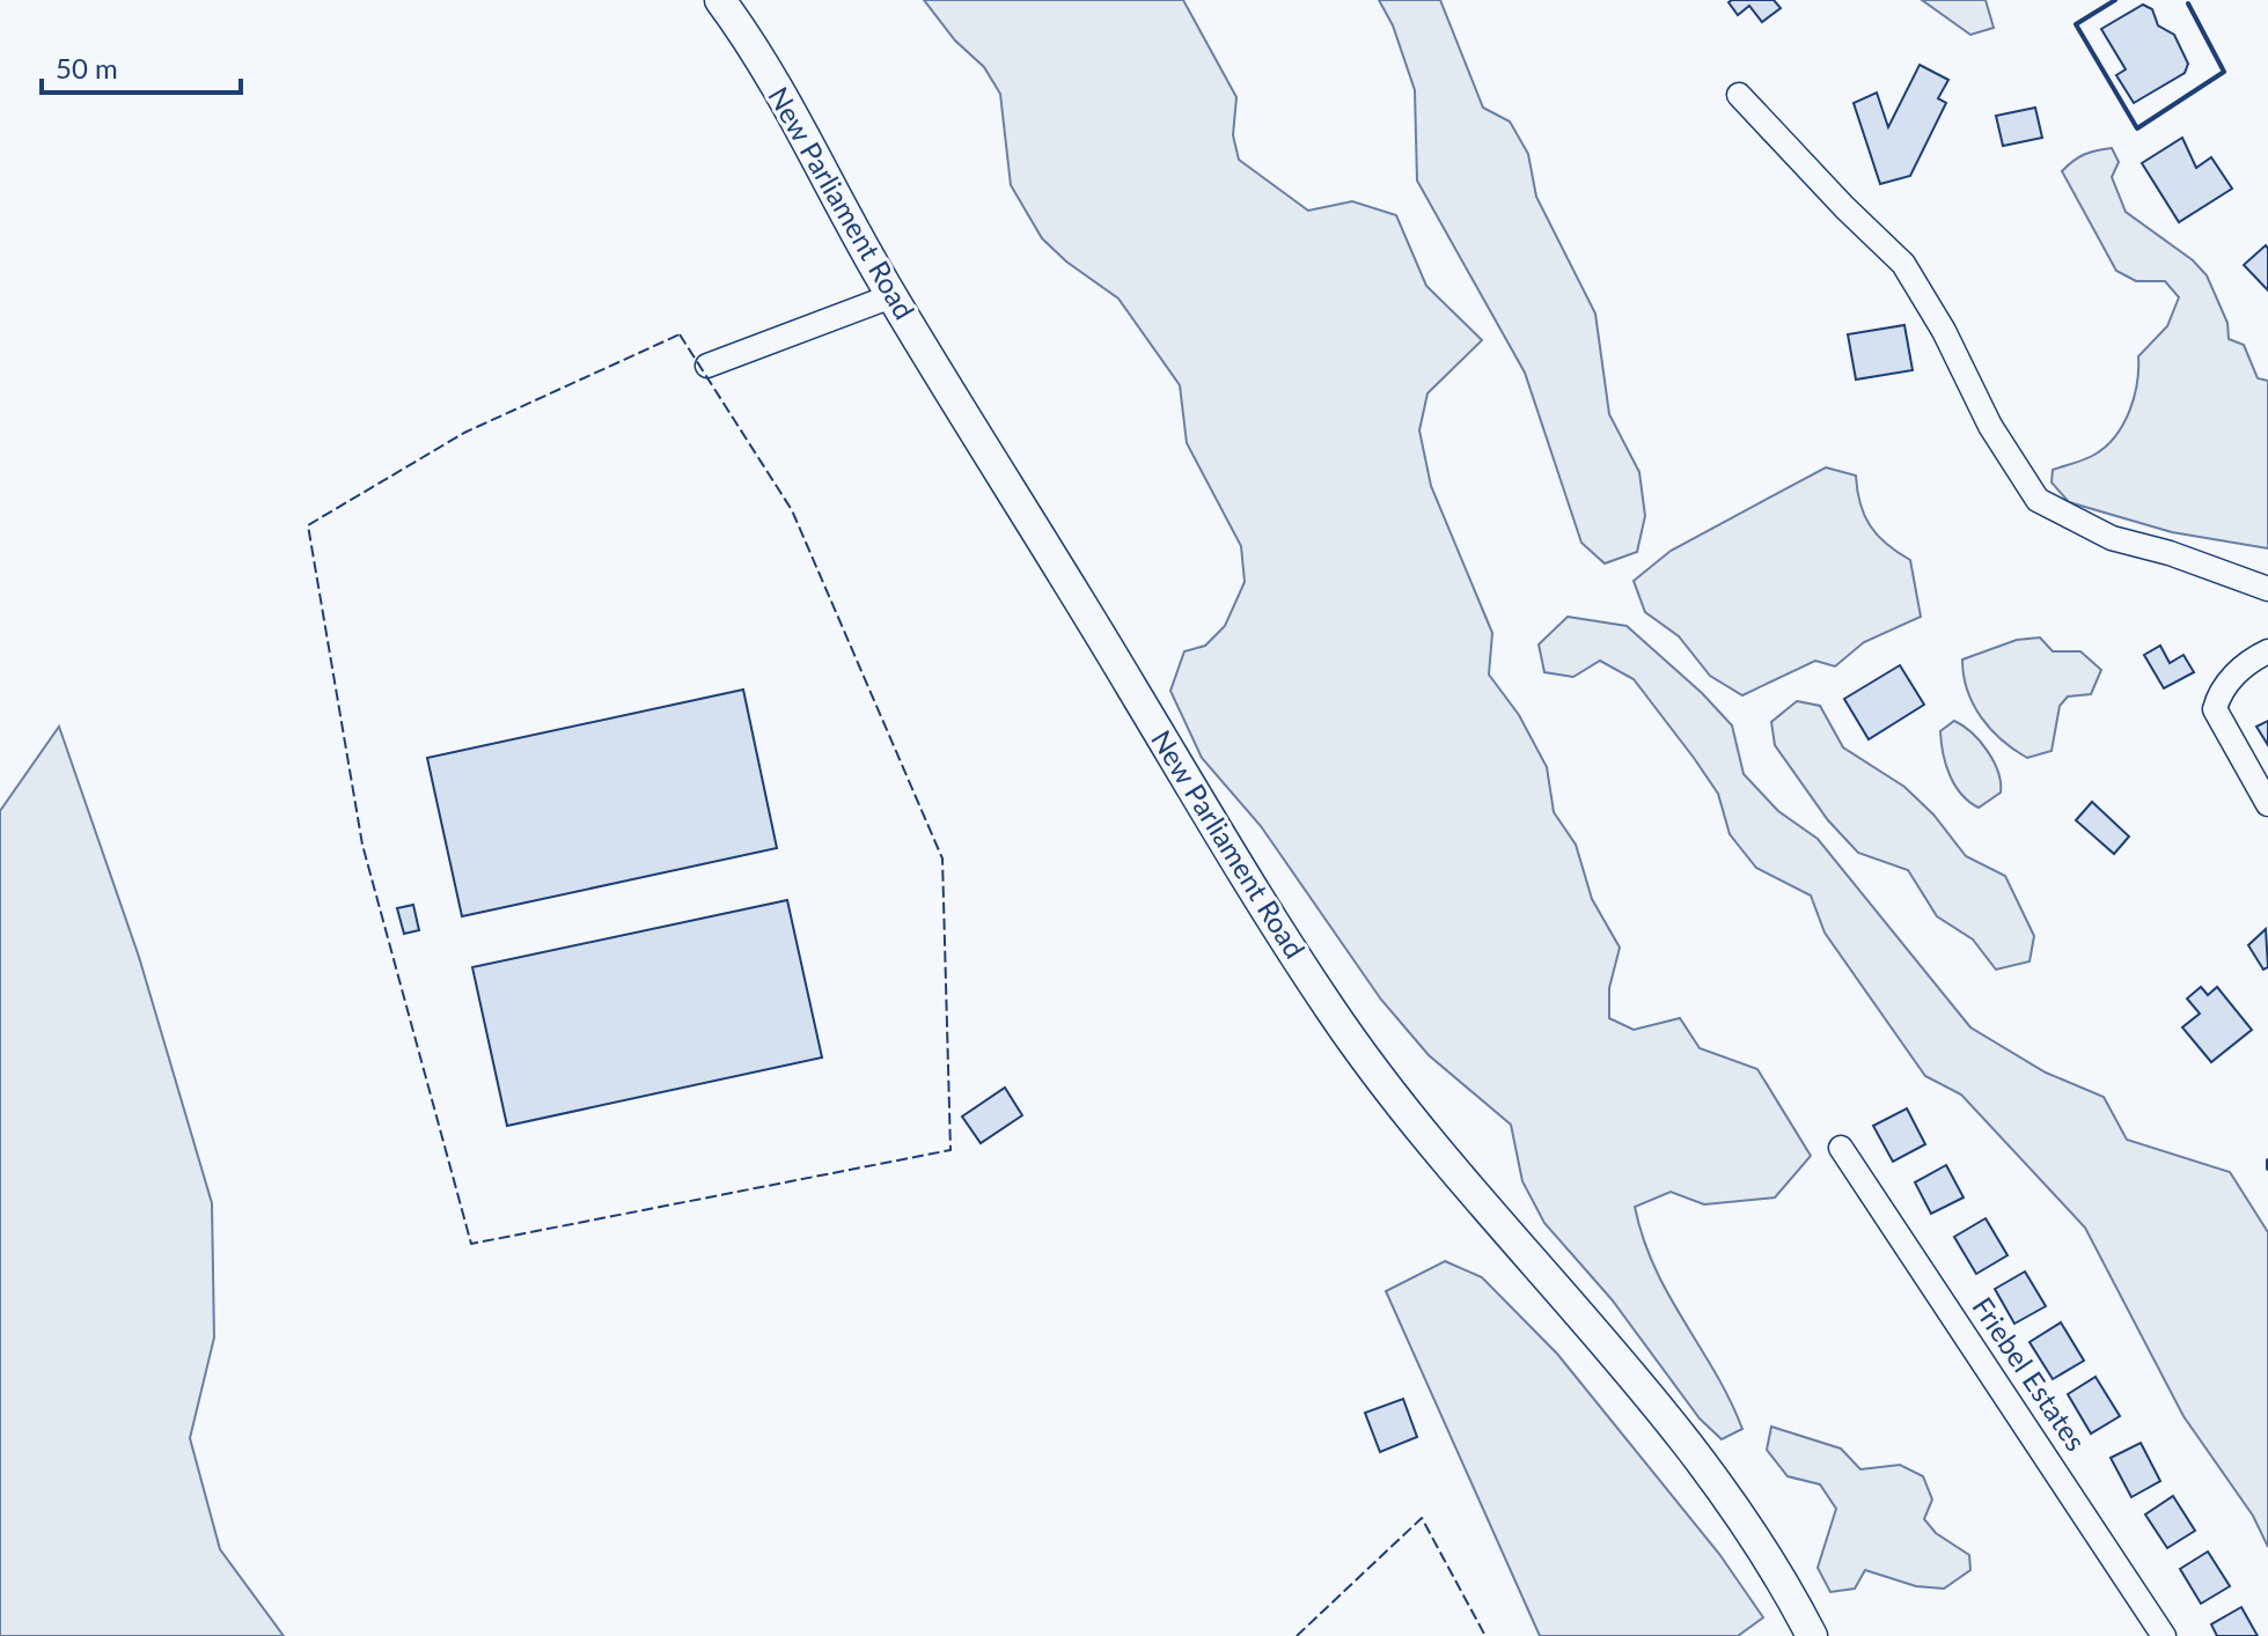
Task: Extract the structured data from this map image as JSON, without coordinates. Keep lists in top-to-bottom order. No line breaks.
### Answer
{"streets":{"street":["New Parliament Road","Friebel Estates"]},"scale_bar":"50 m"}
